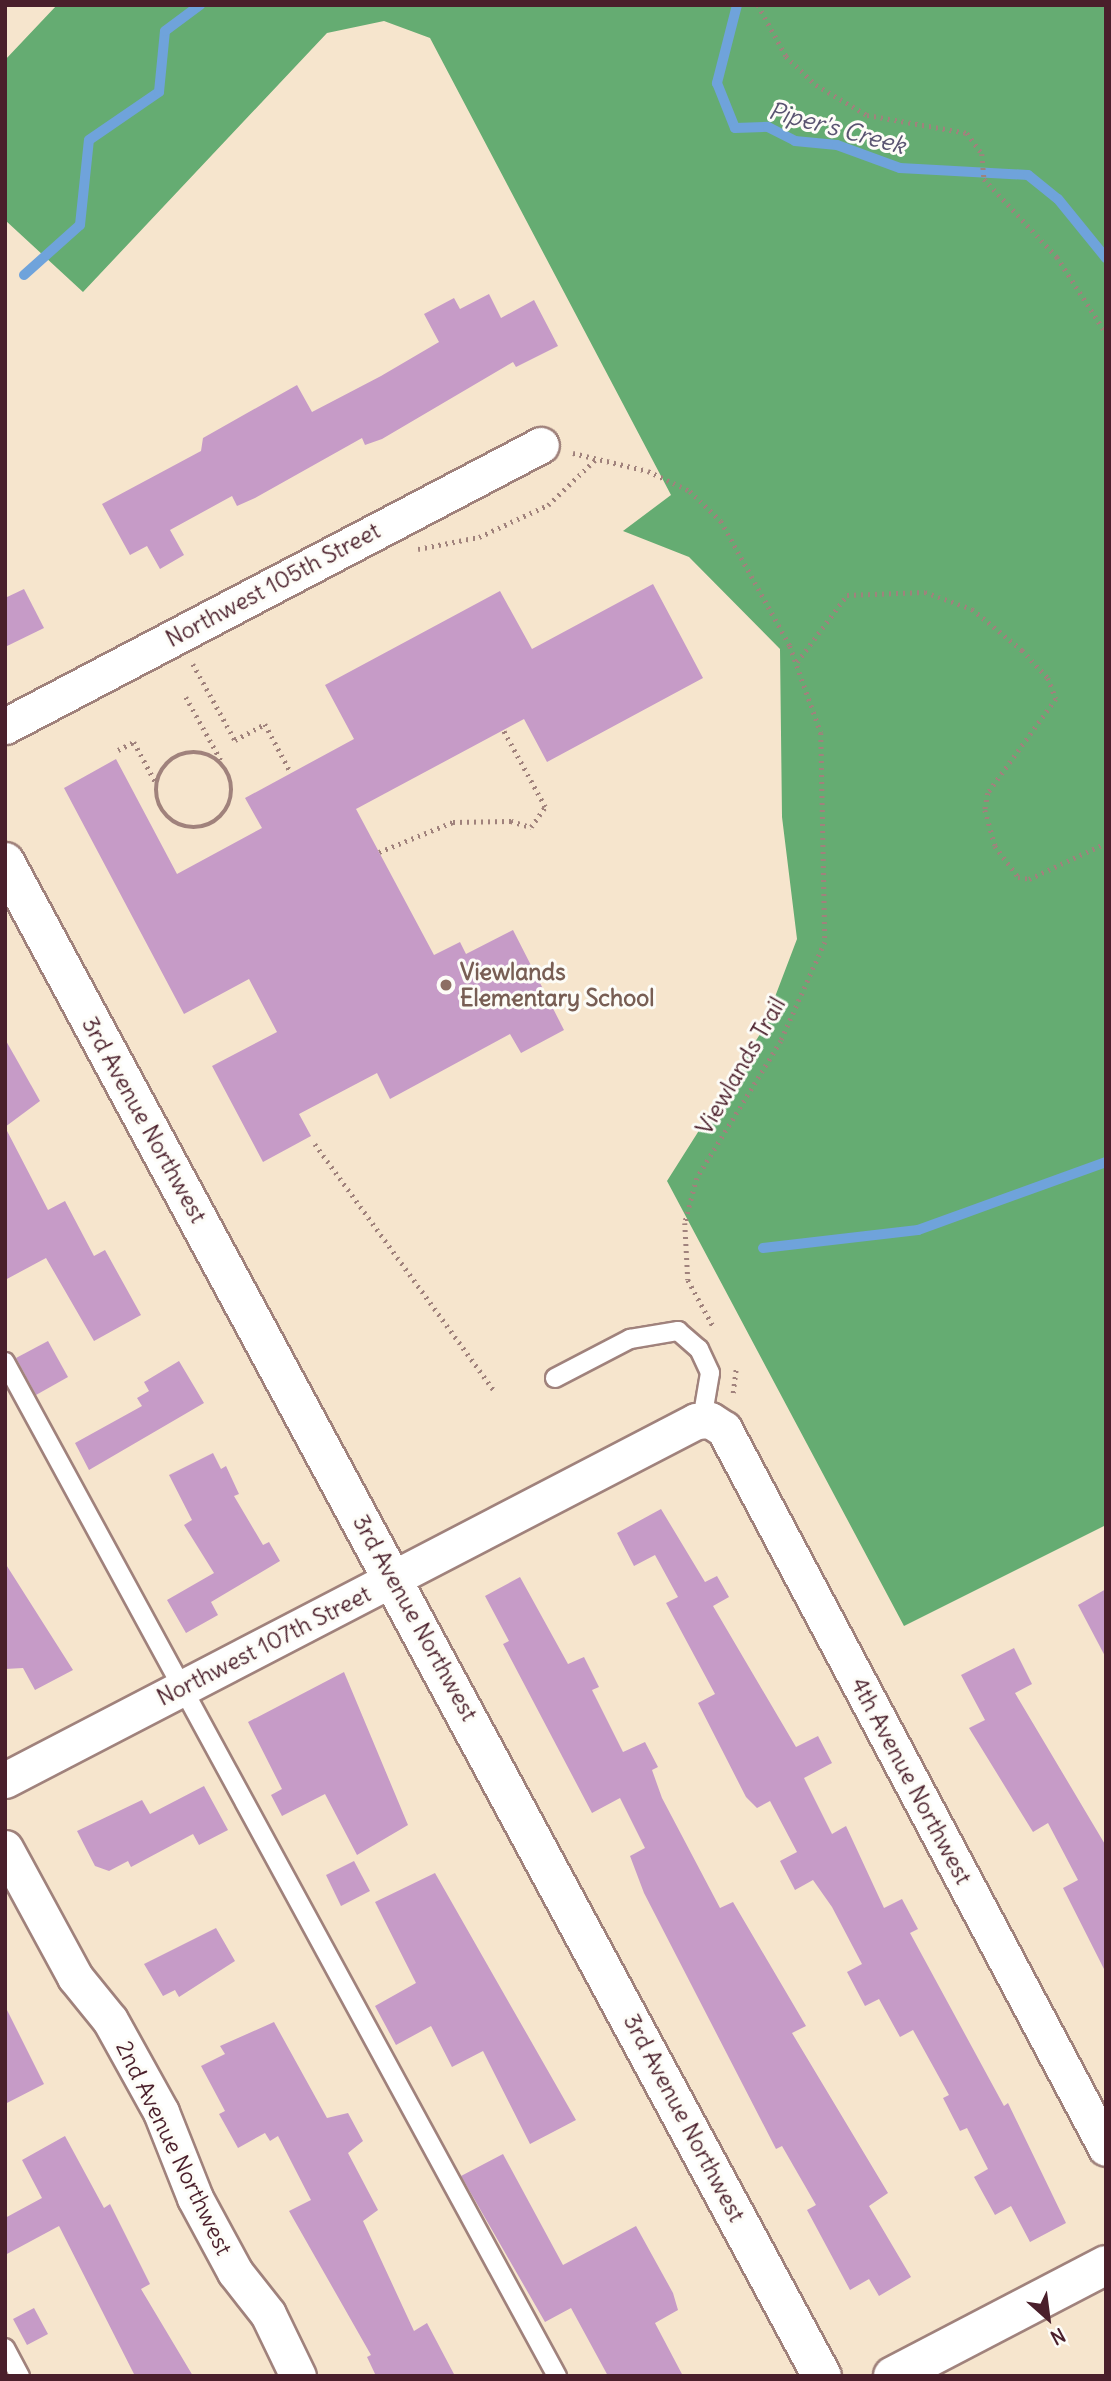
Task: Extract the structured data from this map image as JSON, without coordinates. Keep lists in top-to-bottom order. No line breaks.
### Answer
{"streets":{"street":["Northwest 105th Street","3rd Avenue Northwest","Northwest 107th Street","4th Avenue Northwest","2nd Avenue Northwest"],"path":["Viewlands Trail"]},"crossings":[["Northwest 105th Street","Viewlands Trail"],["3rd Avenue Northwest","Northwest 107th Street"],["Northwest 107th Street","4th Avenue Northwest"]],"water":["Piper's Creek"],"places":["Viewlands Elementary School"],"north":"bottom right"}
